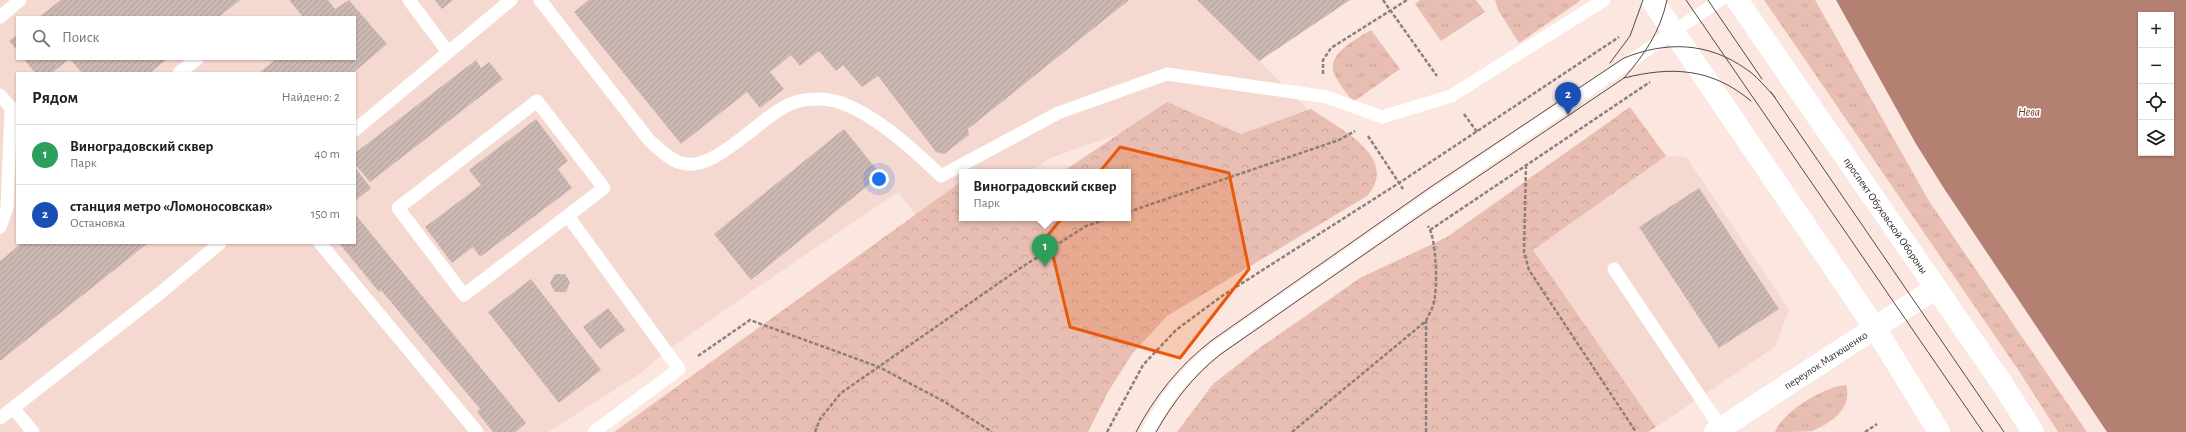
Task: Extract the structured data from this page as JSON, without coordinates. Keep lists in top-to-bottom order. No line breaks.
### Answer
{"streets":{"main road":["проспект Обуховской Обороны","переулок Матюшенко"]},"crossings":[["проспект Обуховской Обороны","переулок Матюшенко"]],"water":["Нева"],"page":{"map_buttons":["+","−"],"search":"Поиск","heading":["Рядом","Найдено: 2"],"pins":["2","1"],"list":[{"mark":"1","name":"Виноградовский сквер","note":"Парк","value":"40 m"},{"mark":"2","name":"станция метро «Ломоносовская»","note":"Остановка","value":"150 m"}],"popup":["Виноградовский сквер","Парк"]}}
